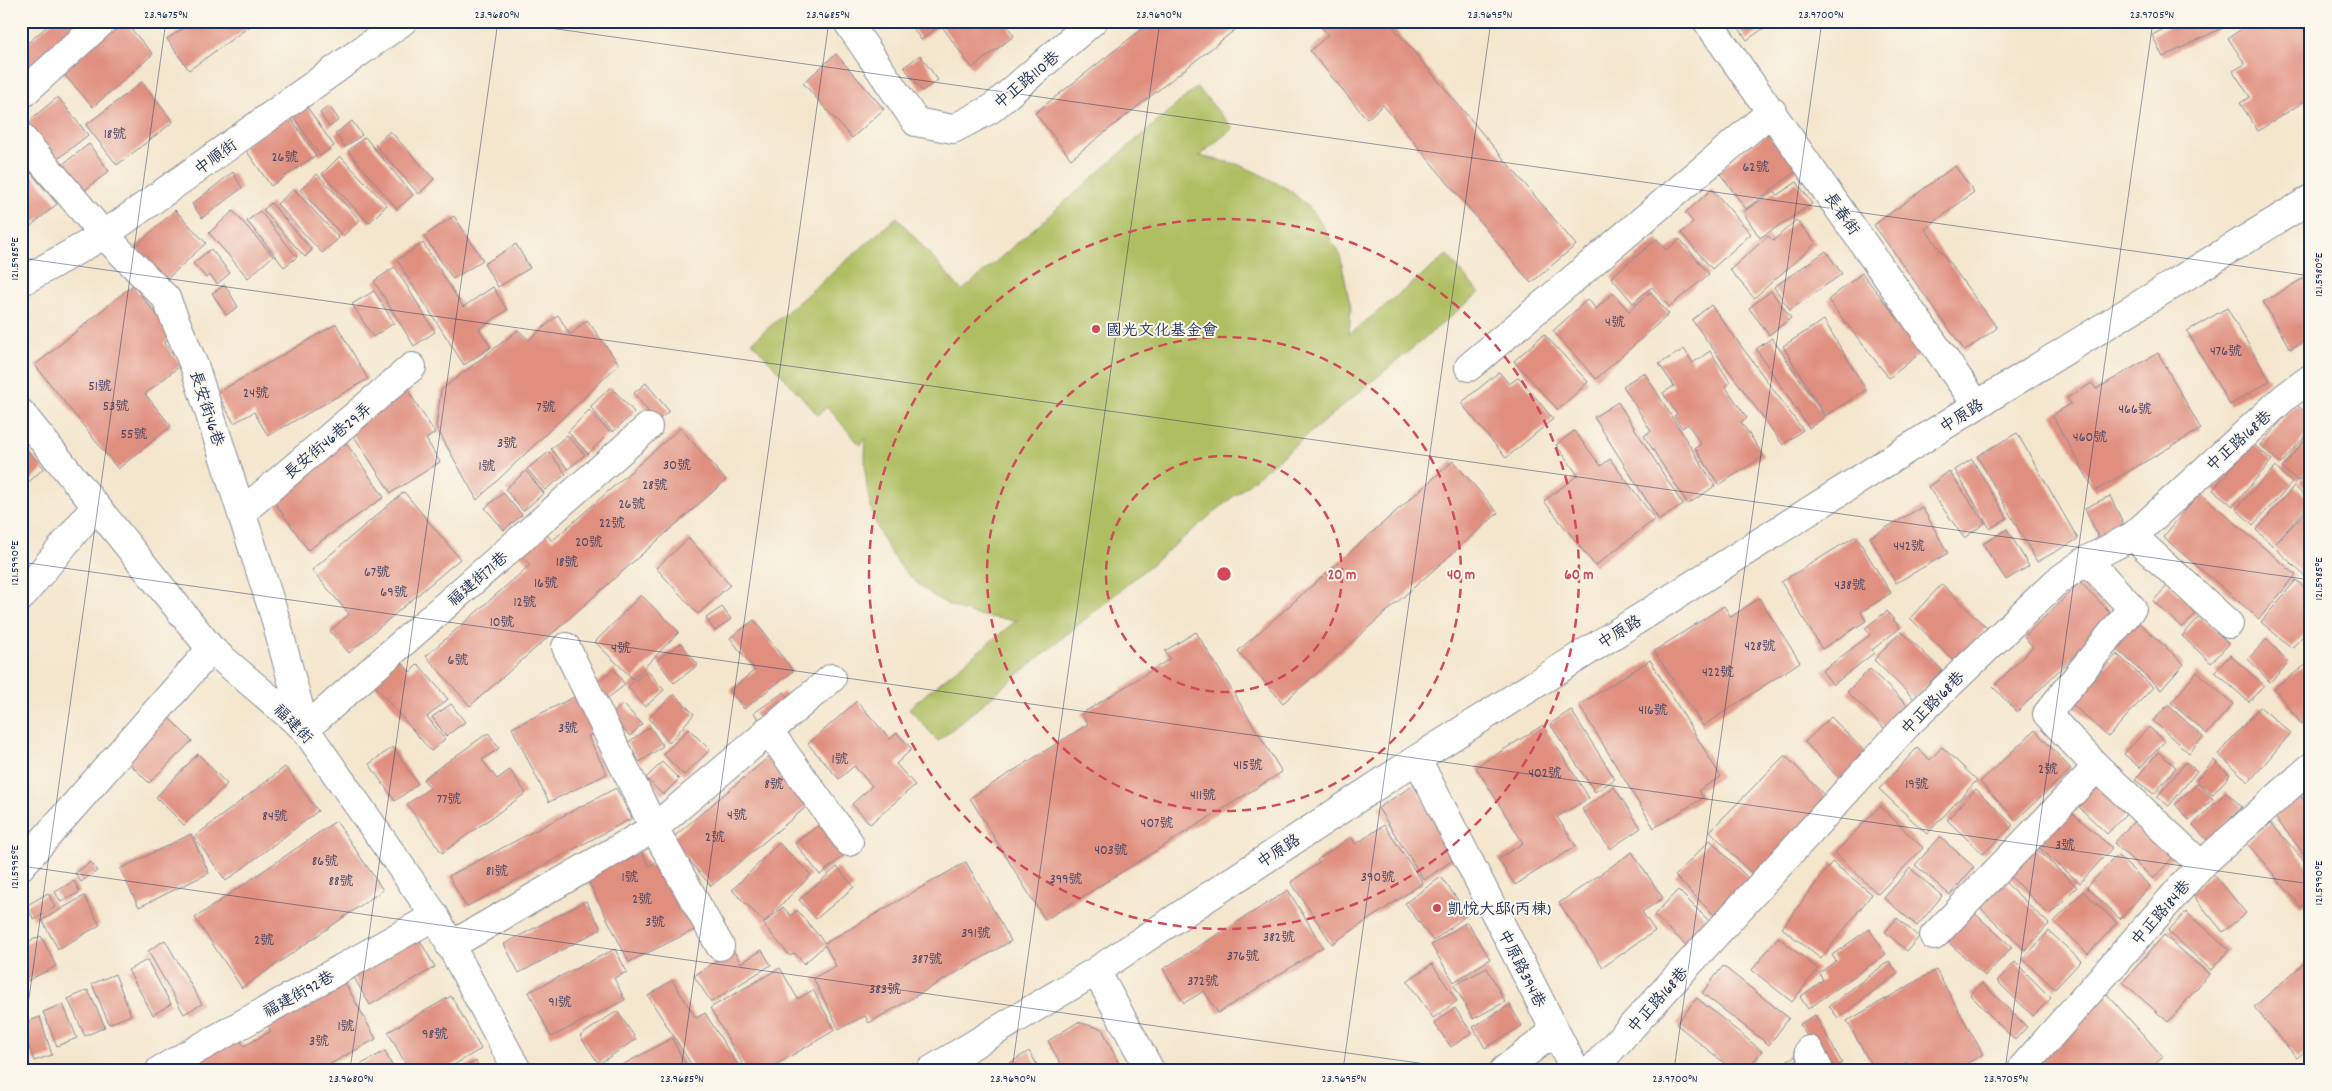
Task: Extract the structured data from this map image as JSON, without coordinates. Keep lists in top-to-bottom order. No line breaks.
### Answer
{"streets":{"street":["中正路110巷","中順街","長春街","長安街46巷","中原路","長安街46巷29弄","中正路168巷","福建街71巷","福建街","中正路184巷","中原路394巷","福建街92巷"]},"crossings":[["中順街","長安街46巷"],["長春街","中原路"],["長安街46巷","長安街46巷29弄"],["長安街46巷","福建街71巷"],["長安街46巷","福建街"],["中原路","中原路394巷"],["福建街71巷","福建街"],["福建街","福建街92巷"]],"places":["國光文化基金會","凱悅大邸(丙棟)"],"house_numbers":["18號","26號","62號","4號","476號","51號","24號","53號","7號","466號","55號","460號","3號","30號","1號","28號","26號","22號","20號","442號","18號","67號","16號","438號","69號","12號","10號","428號","4號","6號","422號","416號","3號","1號","415號","2號","402號","8號","19號","411號","77號","4號","84號","407號","2號","3號","403號","86號","81號","1號","390號","399號","88號","2號","3號","391號","382號","2號","376號","387號","372號","383號","91號","1號","98號","3號"],"coordinates":["23.9675°N","23.9680°N","23.9685°N","23.9690°N","23.9695°N","23.9700°N","23.9705°N","121.5985°E","121.5980°E","121.5990°E","121.5995°E"],"rings":["20 m","40 m","60 m"]}
